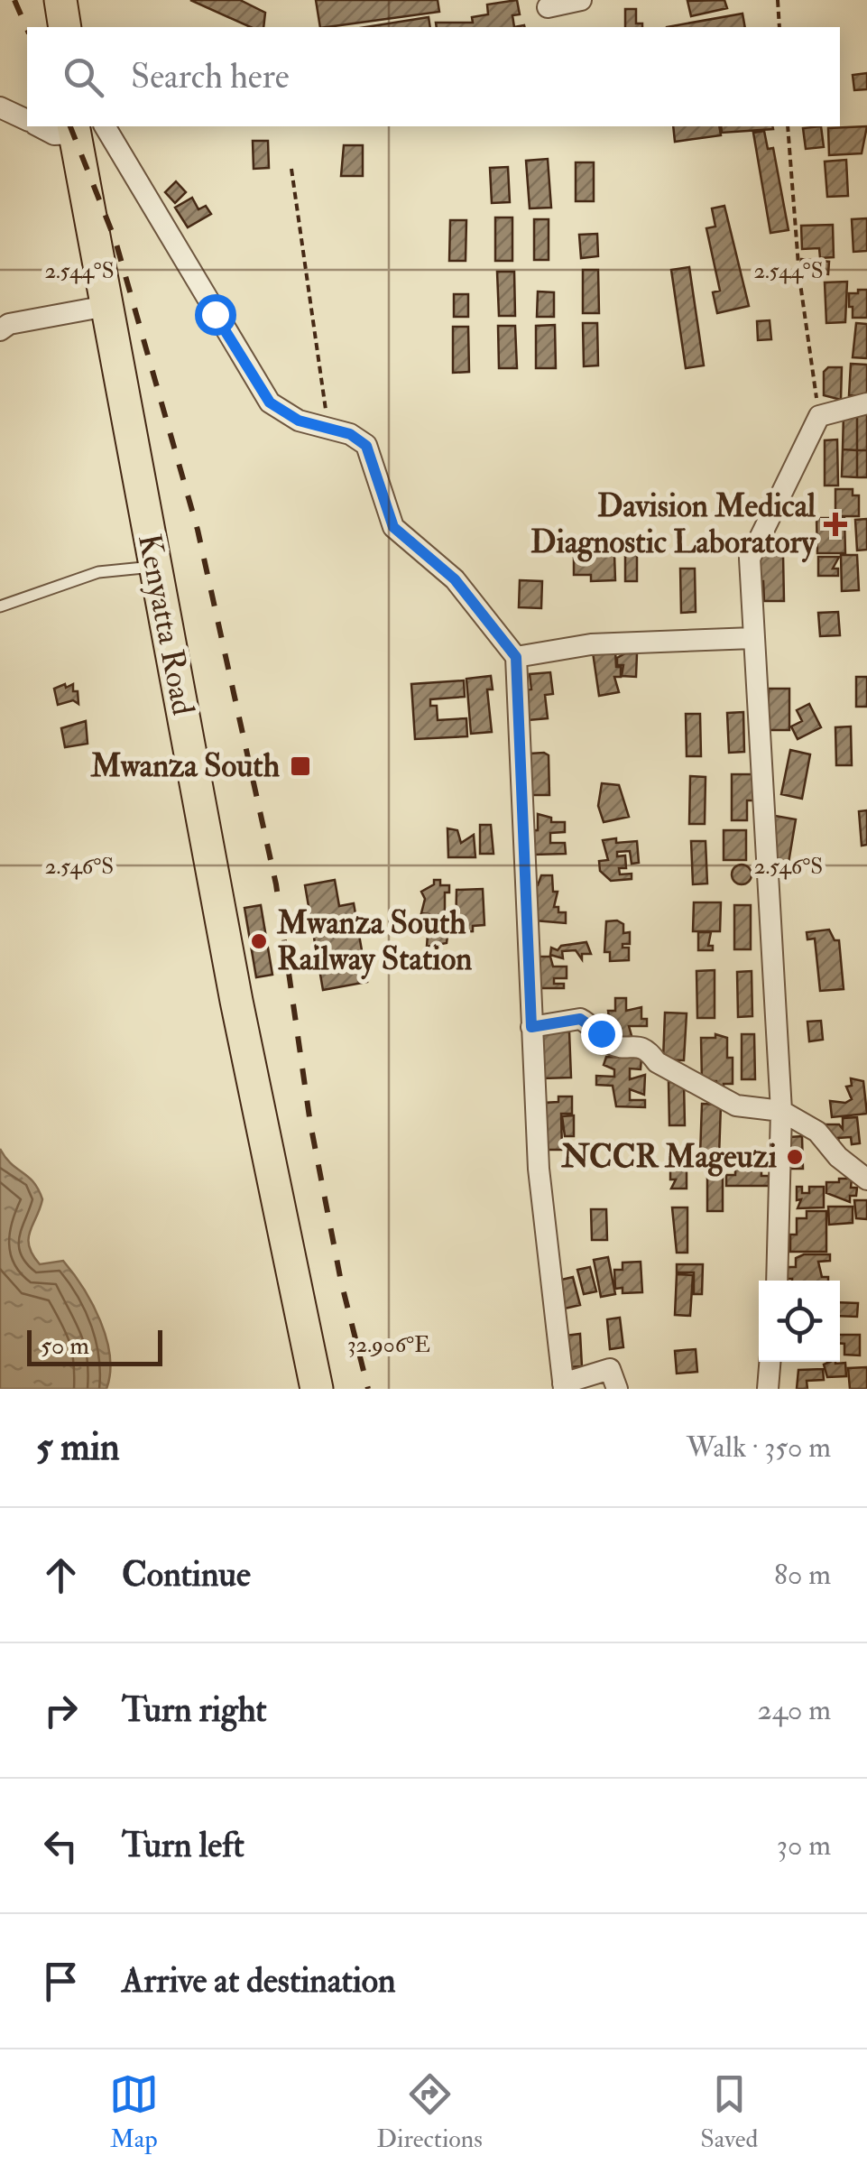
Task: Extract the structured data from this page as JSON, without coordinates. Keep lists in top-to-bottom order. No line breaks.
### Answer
{"streets":{"highway":["Kenyatta Road"]},"places":{"health":["Davision Medical Diagnostic Laboratory"],"transit":["Mwanza South"],"other":["Mwanza South Railway Station","NCCR Mageuzi"]},"scale_bar":"50 m","page":{"search":"Search here","scale":"50 m","heading":["5 min","Walk · 350 m"],"list":[["Continue","80 m"],["Turn right","240 m"],["Turn left","30 m"],"Arrive at destination"],"nav":["Map","Directions","Saved"]},"coordinates":["2.544°S","2.546°S","32.906°E"]}
